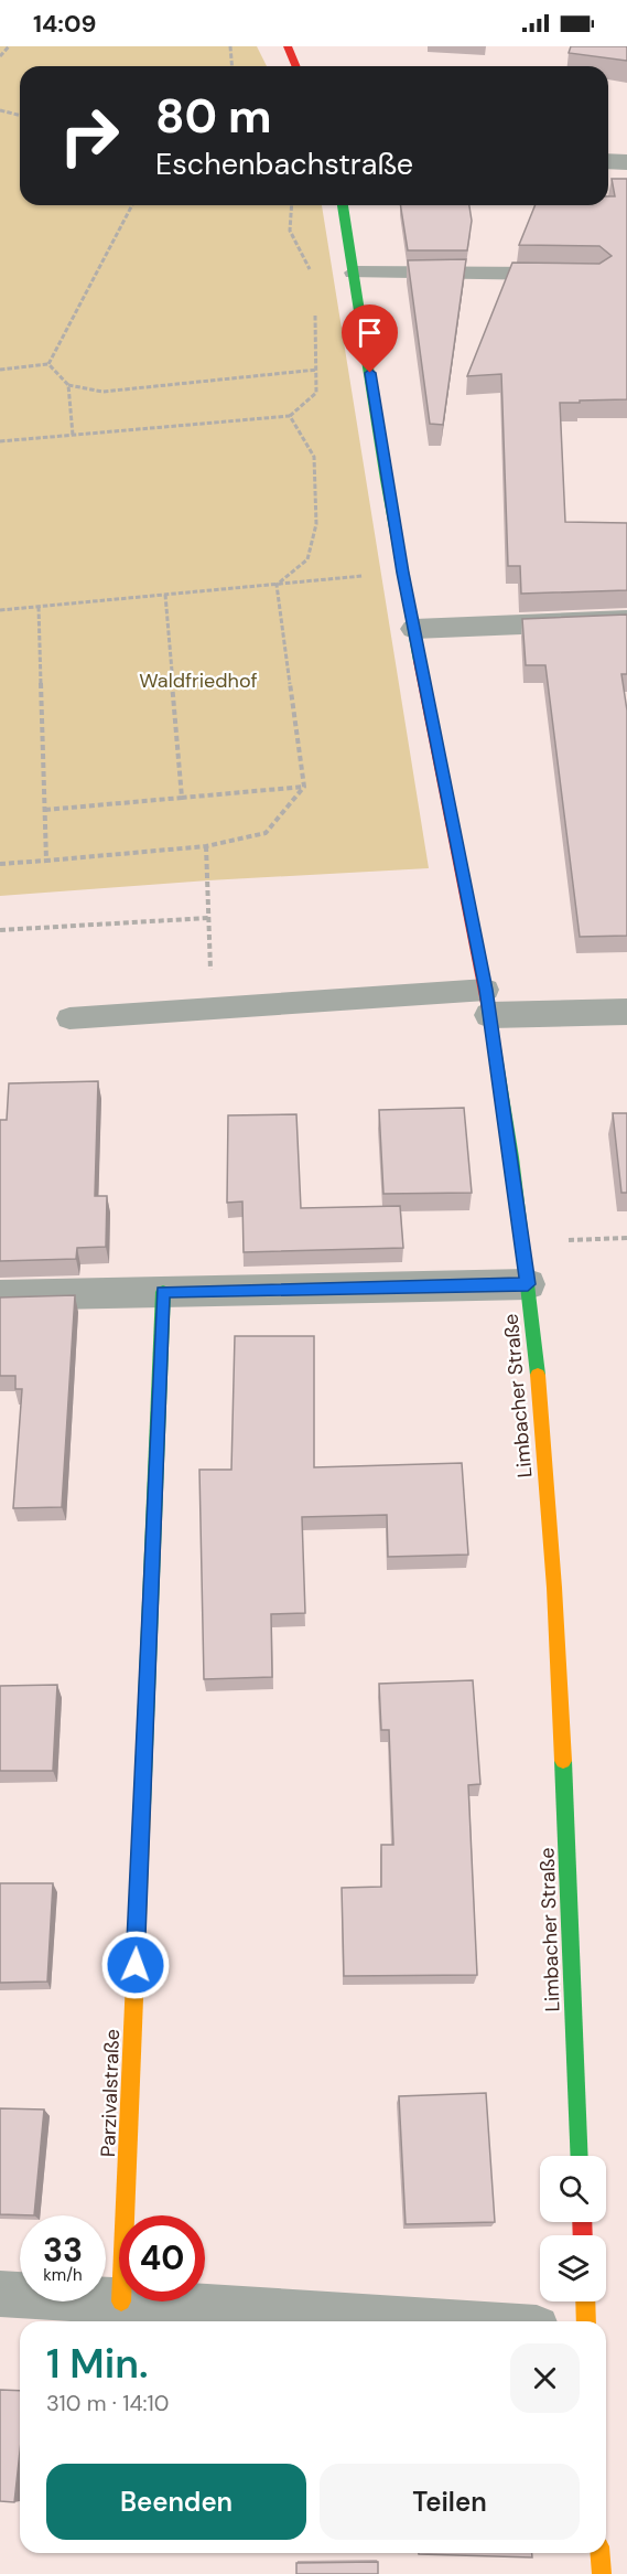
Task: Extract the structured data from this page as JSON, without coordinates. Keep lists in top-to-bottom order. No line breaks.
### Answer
{"streets":{"main road":["Limbacher Straße","Parzivalstraße"]},"parks":["Waldfriedhof"],"page":{"status":"14:09","turn":["80 m","Eschenbachstraße"],"speed":"33 km/h","limit":"40","heading":["1 Min.","310 m · 14:10"],"buttons":["Beenden","Teilen"]}}
